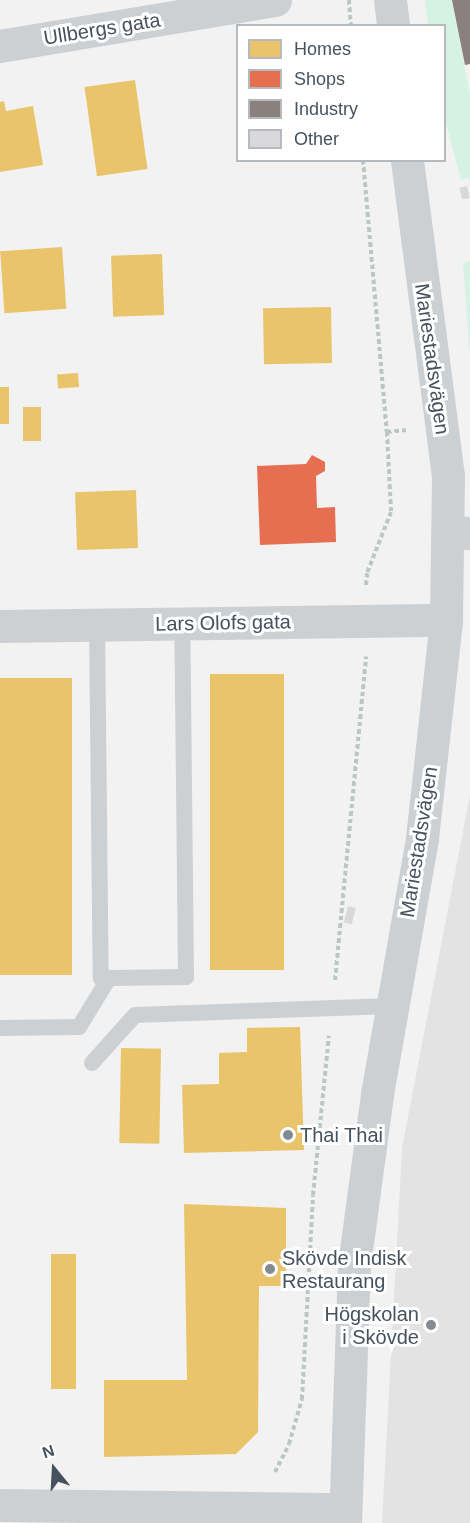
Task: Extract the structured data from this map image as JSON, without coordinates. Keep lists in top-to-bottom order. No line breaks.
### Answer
{"streets":{"street":["Ullbergs gata","Mariestadsvägen","Lars Olofs gata"]},"crossings":[["Mariestadsvägen","Lars Olofs gata"]],"places":["Thai Thai","Skövde Indisk Restaurang","Högskolan i Skövde"],"legend":["Homes","Shops","Industry","Other"],"north":"top"}
